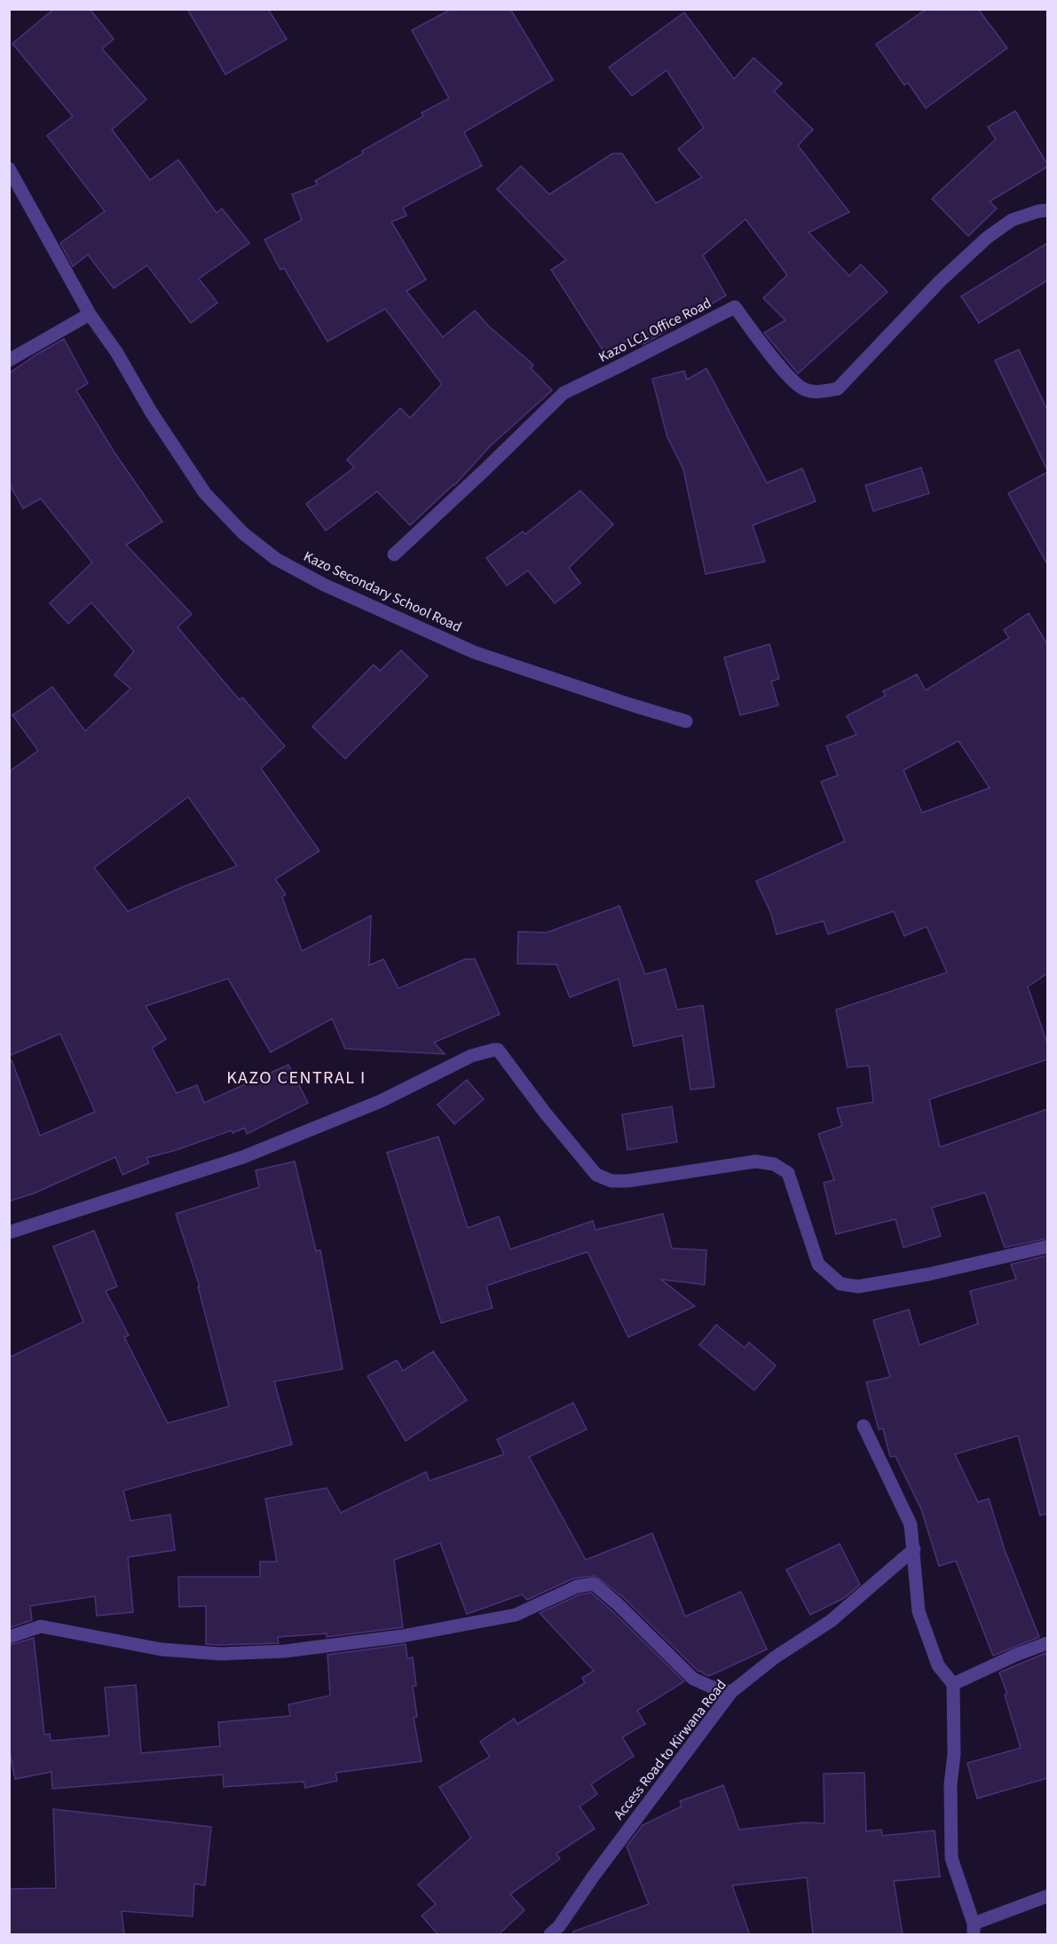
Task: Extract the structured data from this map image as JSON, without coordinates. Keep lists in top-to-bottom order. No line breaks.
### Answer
{"streets":{"street":["Kazo LC1 Office Road","Kazo Secondary School Road","Access Road to Kirwana Road"]},"districts":["KAZO CENTRAL I"]}
